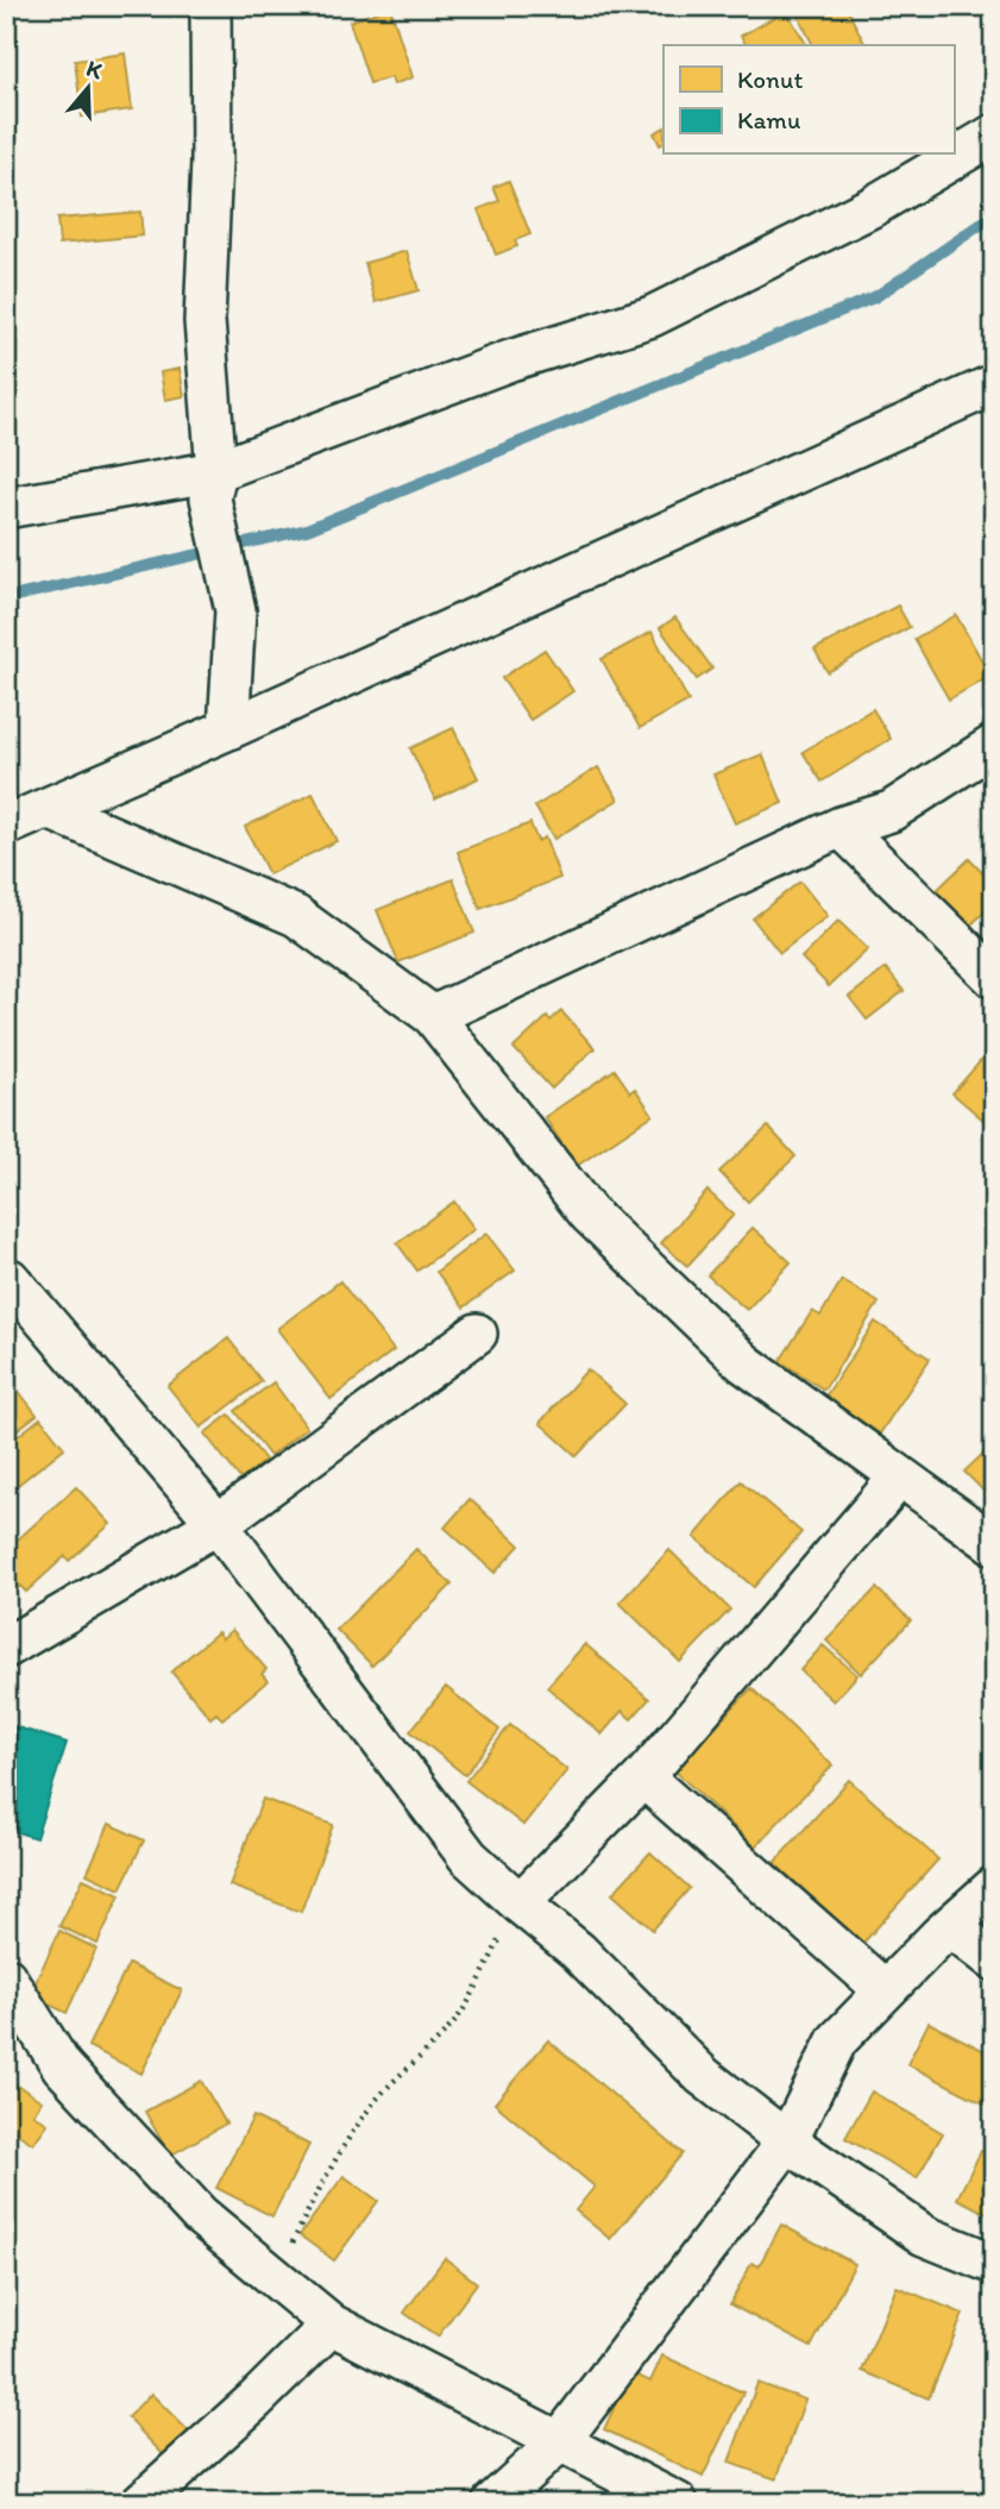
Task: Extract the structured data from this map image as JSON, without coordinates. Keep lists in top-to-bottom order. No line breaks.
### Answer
{"legend":["Konut","Kamu"],"north":"top"}
